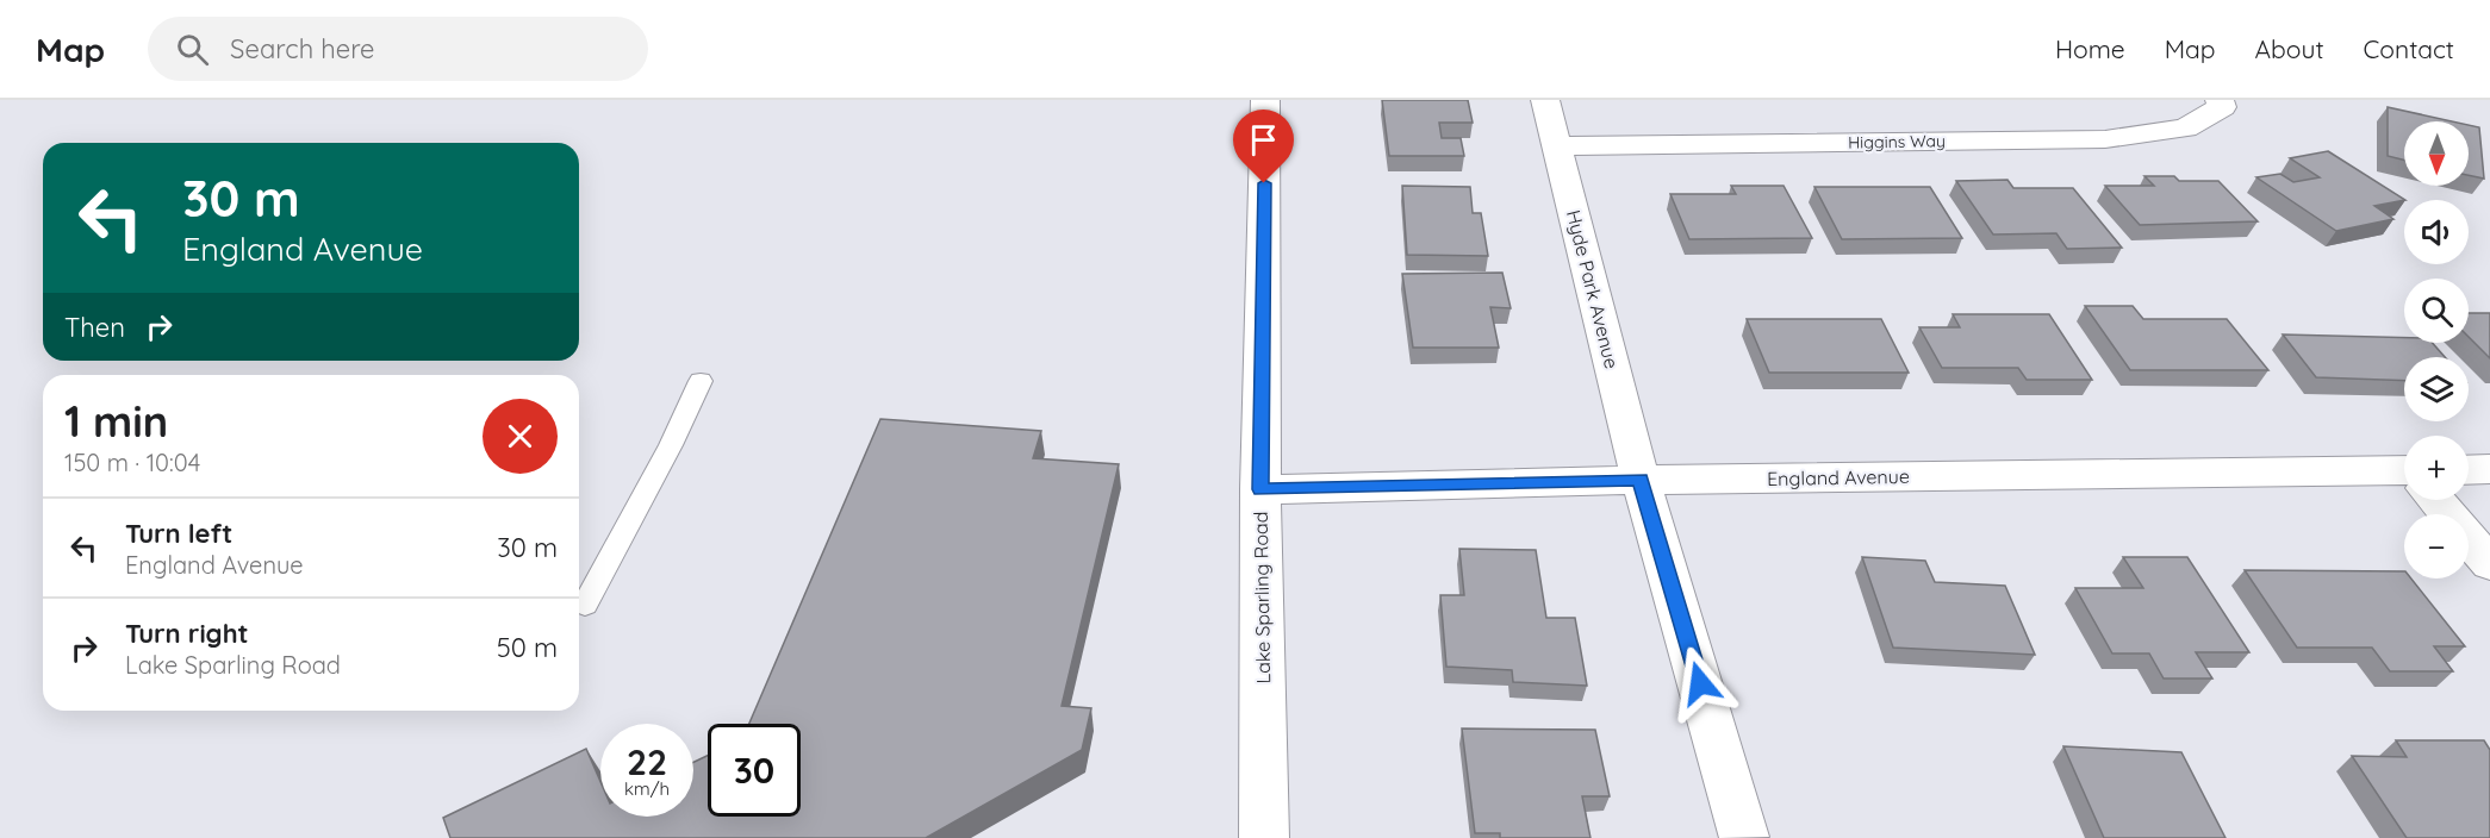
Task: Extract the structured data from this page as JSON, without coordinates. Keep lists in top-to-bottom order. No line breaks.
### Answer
{"streets":{"street":["Higgins Way","Hyde Park Avenue","England Avenue","Lake Sparling Road"]},"crossings":[["Higgins Way","Hyde Park Avenue"],["Hyde Park Avenue","England Avenue"],["England Avenue","Lake Sparling Road"]],"north":"bottom","page":{"header":"Map","search":"Search here","nav":["Home","Map","About","Contact"],"map_buttons":["+","−"],"turn":["30 m","England Avenue"],"then":"Then","heading":["1 min","150 m · 10:04"],"list":[{"name":"Turn left","note":"England Avenue","value":"30 m"},{"name":"Turn right","note":"Lake Sparling Road","value":"50 m"}],"speed":"22 km/h","limit":"30"}}
